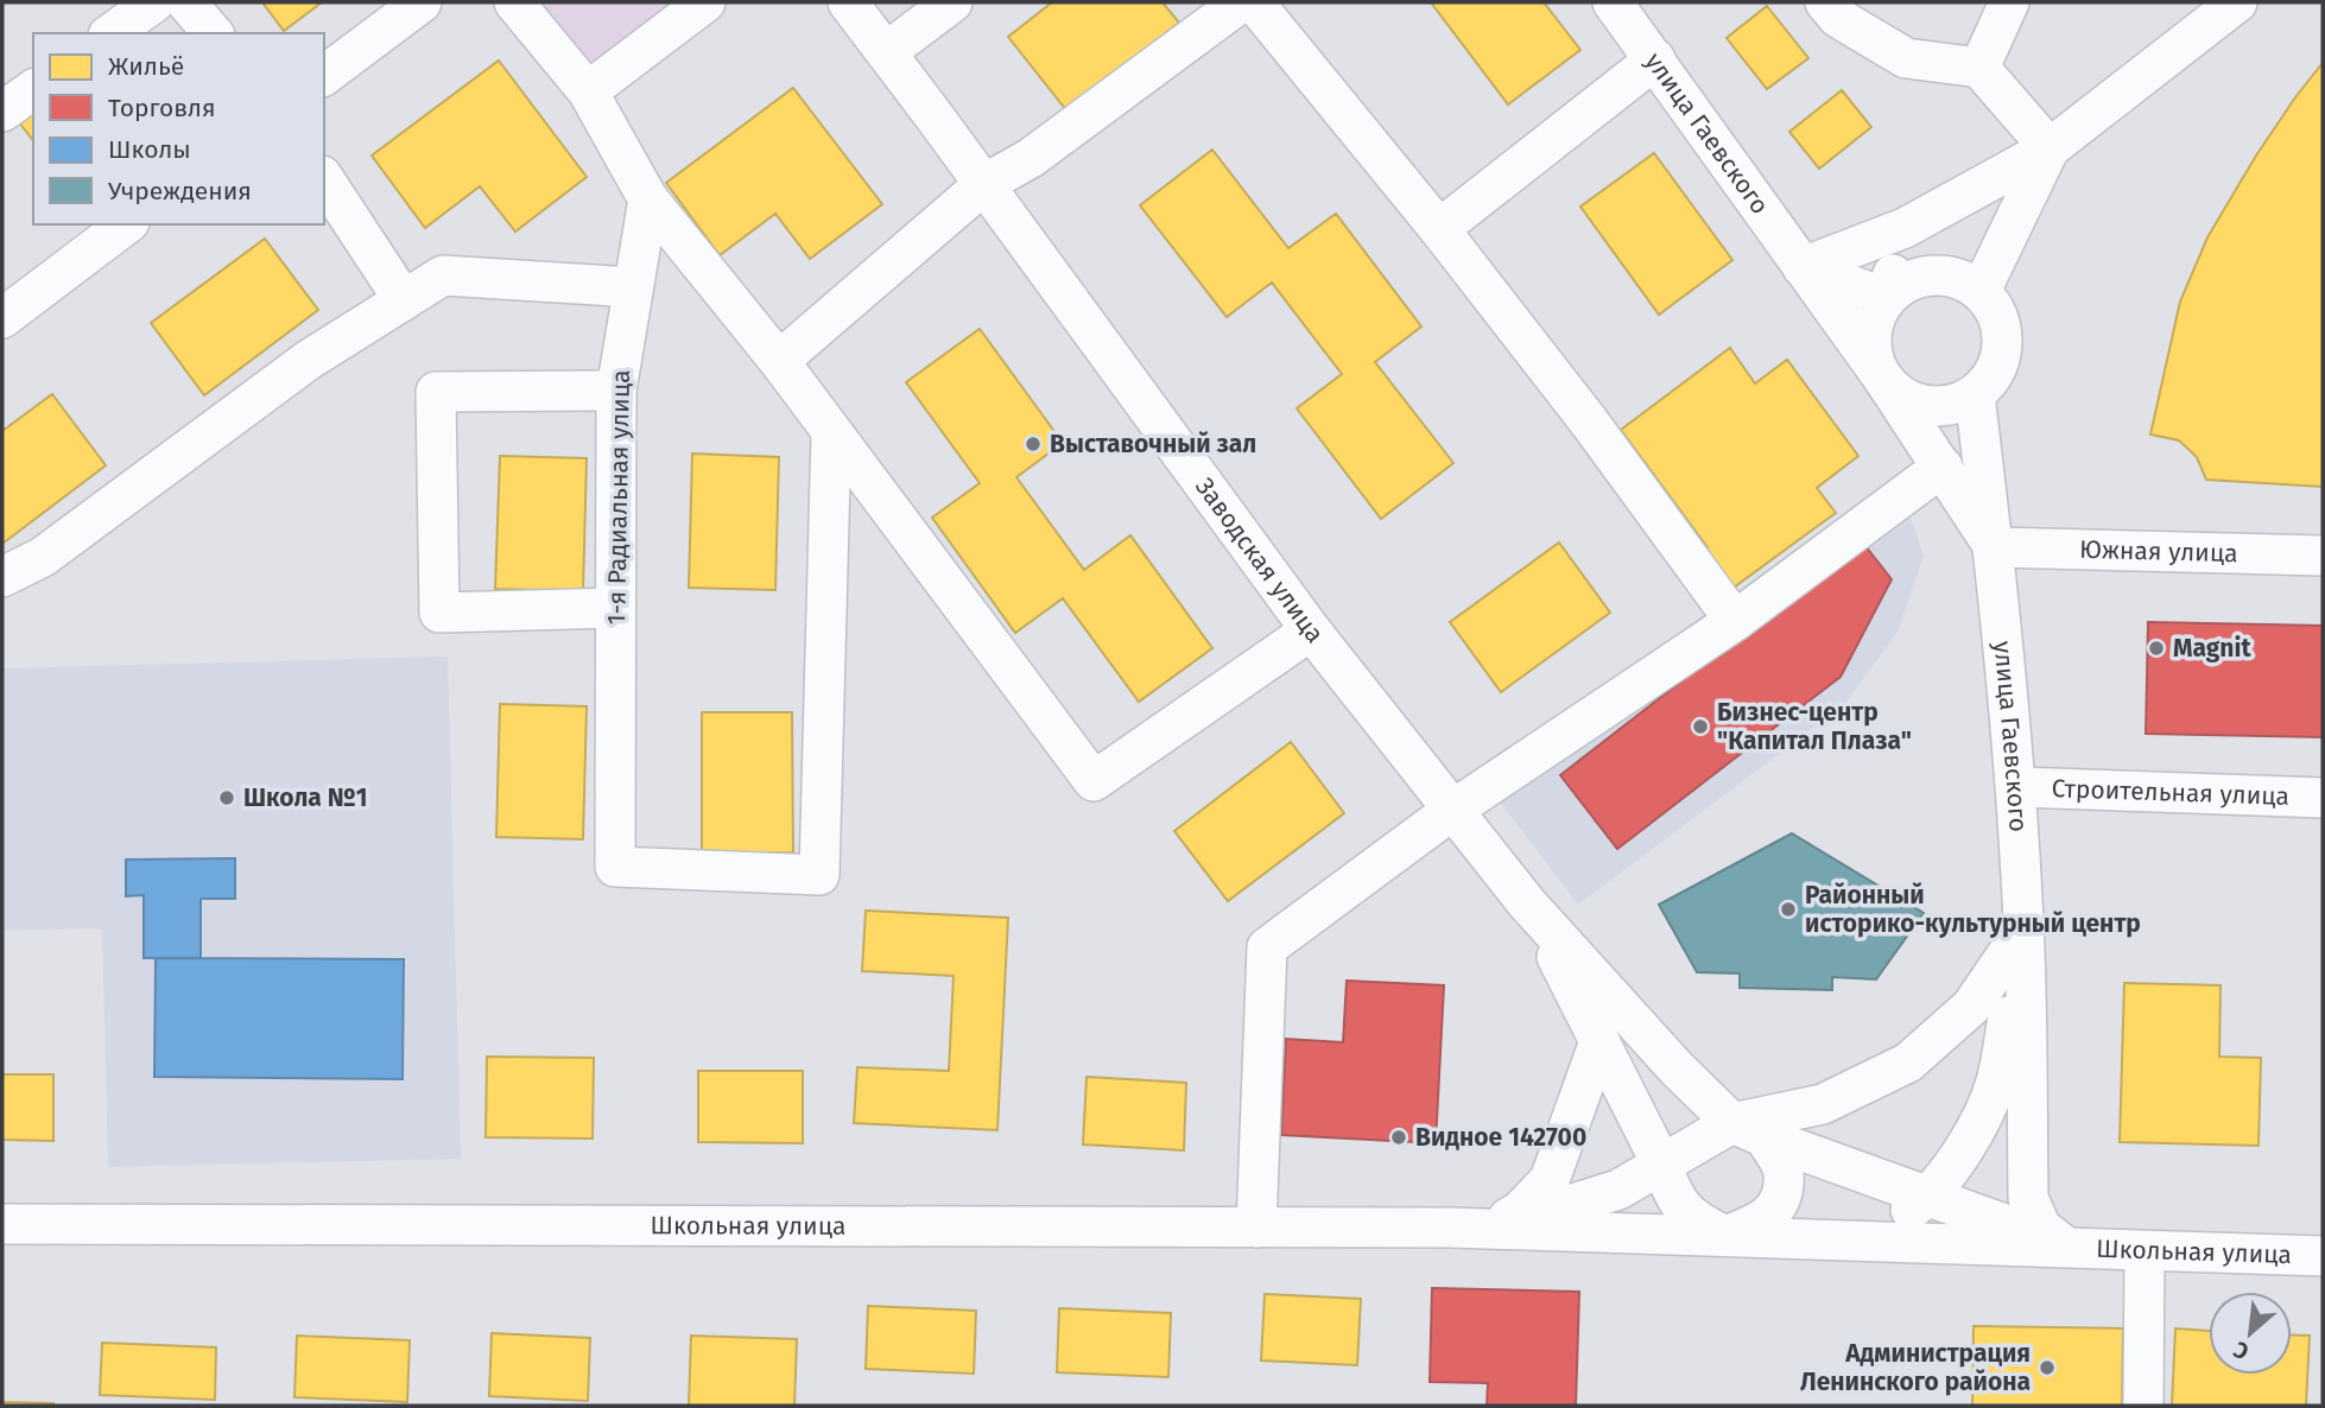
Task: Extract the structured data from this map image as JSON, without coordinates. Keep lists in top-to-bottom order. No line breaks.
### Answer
{"streets":{"street":["улица Гаевского","1-я Радиальная улица","Южная улица","Заводская улица","Строительная улица","Школьная улица"]},"crossings":[["улица Гаевского","Южная улица"],["улица Гаевского","Строительная улица"]],"places":["Выставочный зал","Magnit","Бизнес-центр \"Капитал Плаза\"","Школа №1","Районный историко-культурный центр","Видное 142700","Администрация Ленинского района"],"legend":["Жильё","Торговля","Школы","Учреждения"],"north":"bottom left"}
